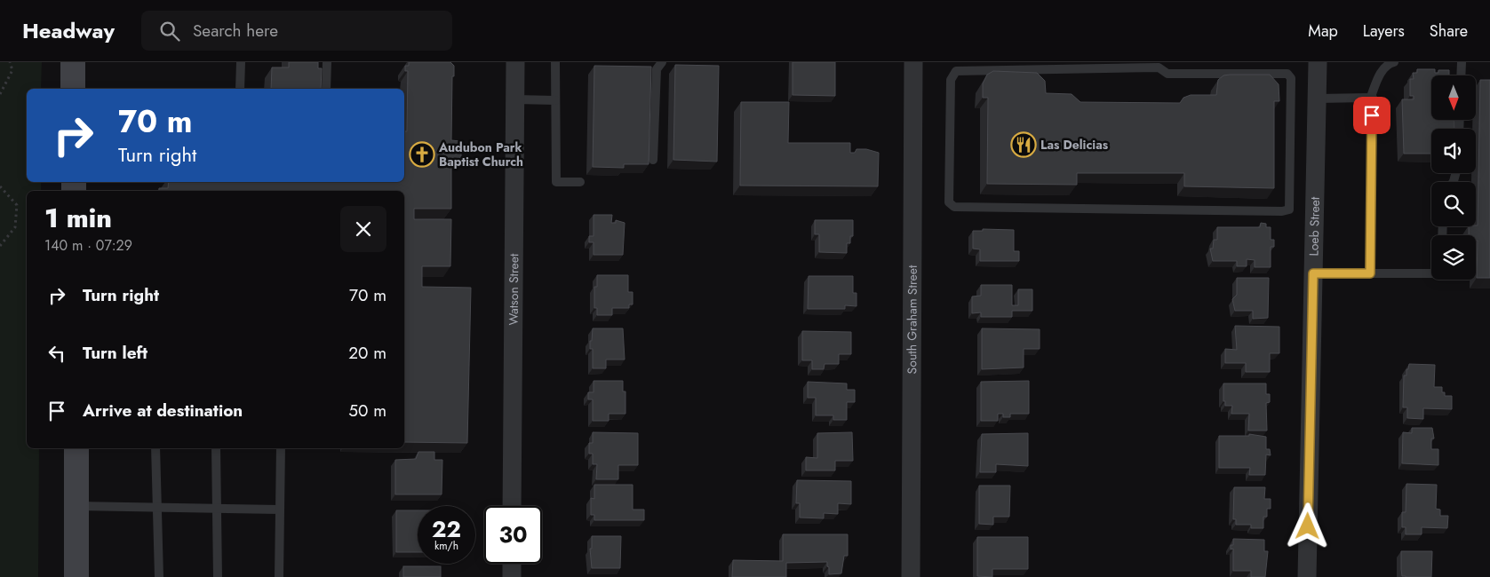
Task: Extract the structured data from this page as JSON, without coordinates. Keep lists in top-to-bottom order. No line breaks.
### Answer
{"streets":{"street":["Loeb Street","Watson Street","South Graham Street"]},"places":{"restaurant":["Las Delicias"],"church":["Audubon Park Baptist Church"]},"north":"bottom","page":{"header":"Headway","search":"Search here","nav":["Map","Layers","Share"],"turn":["70 m","Turn right"],"heading":["1 min","140 m · 07:29"],"list":[{"name":"Turn right","value":"70 m"},{"name":"Turn left","value":"20 m"},{"name":"Arrive at destination","value":"50 m"}],"speed":"22 km/h","limit":"30"}}
